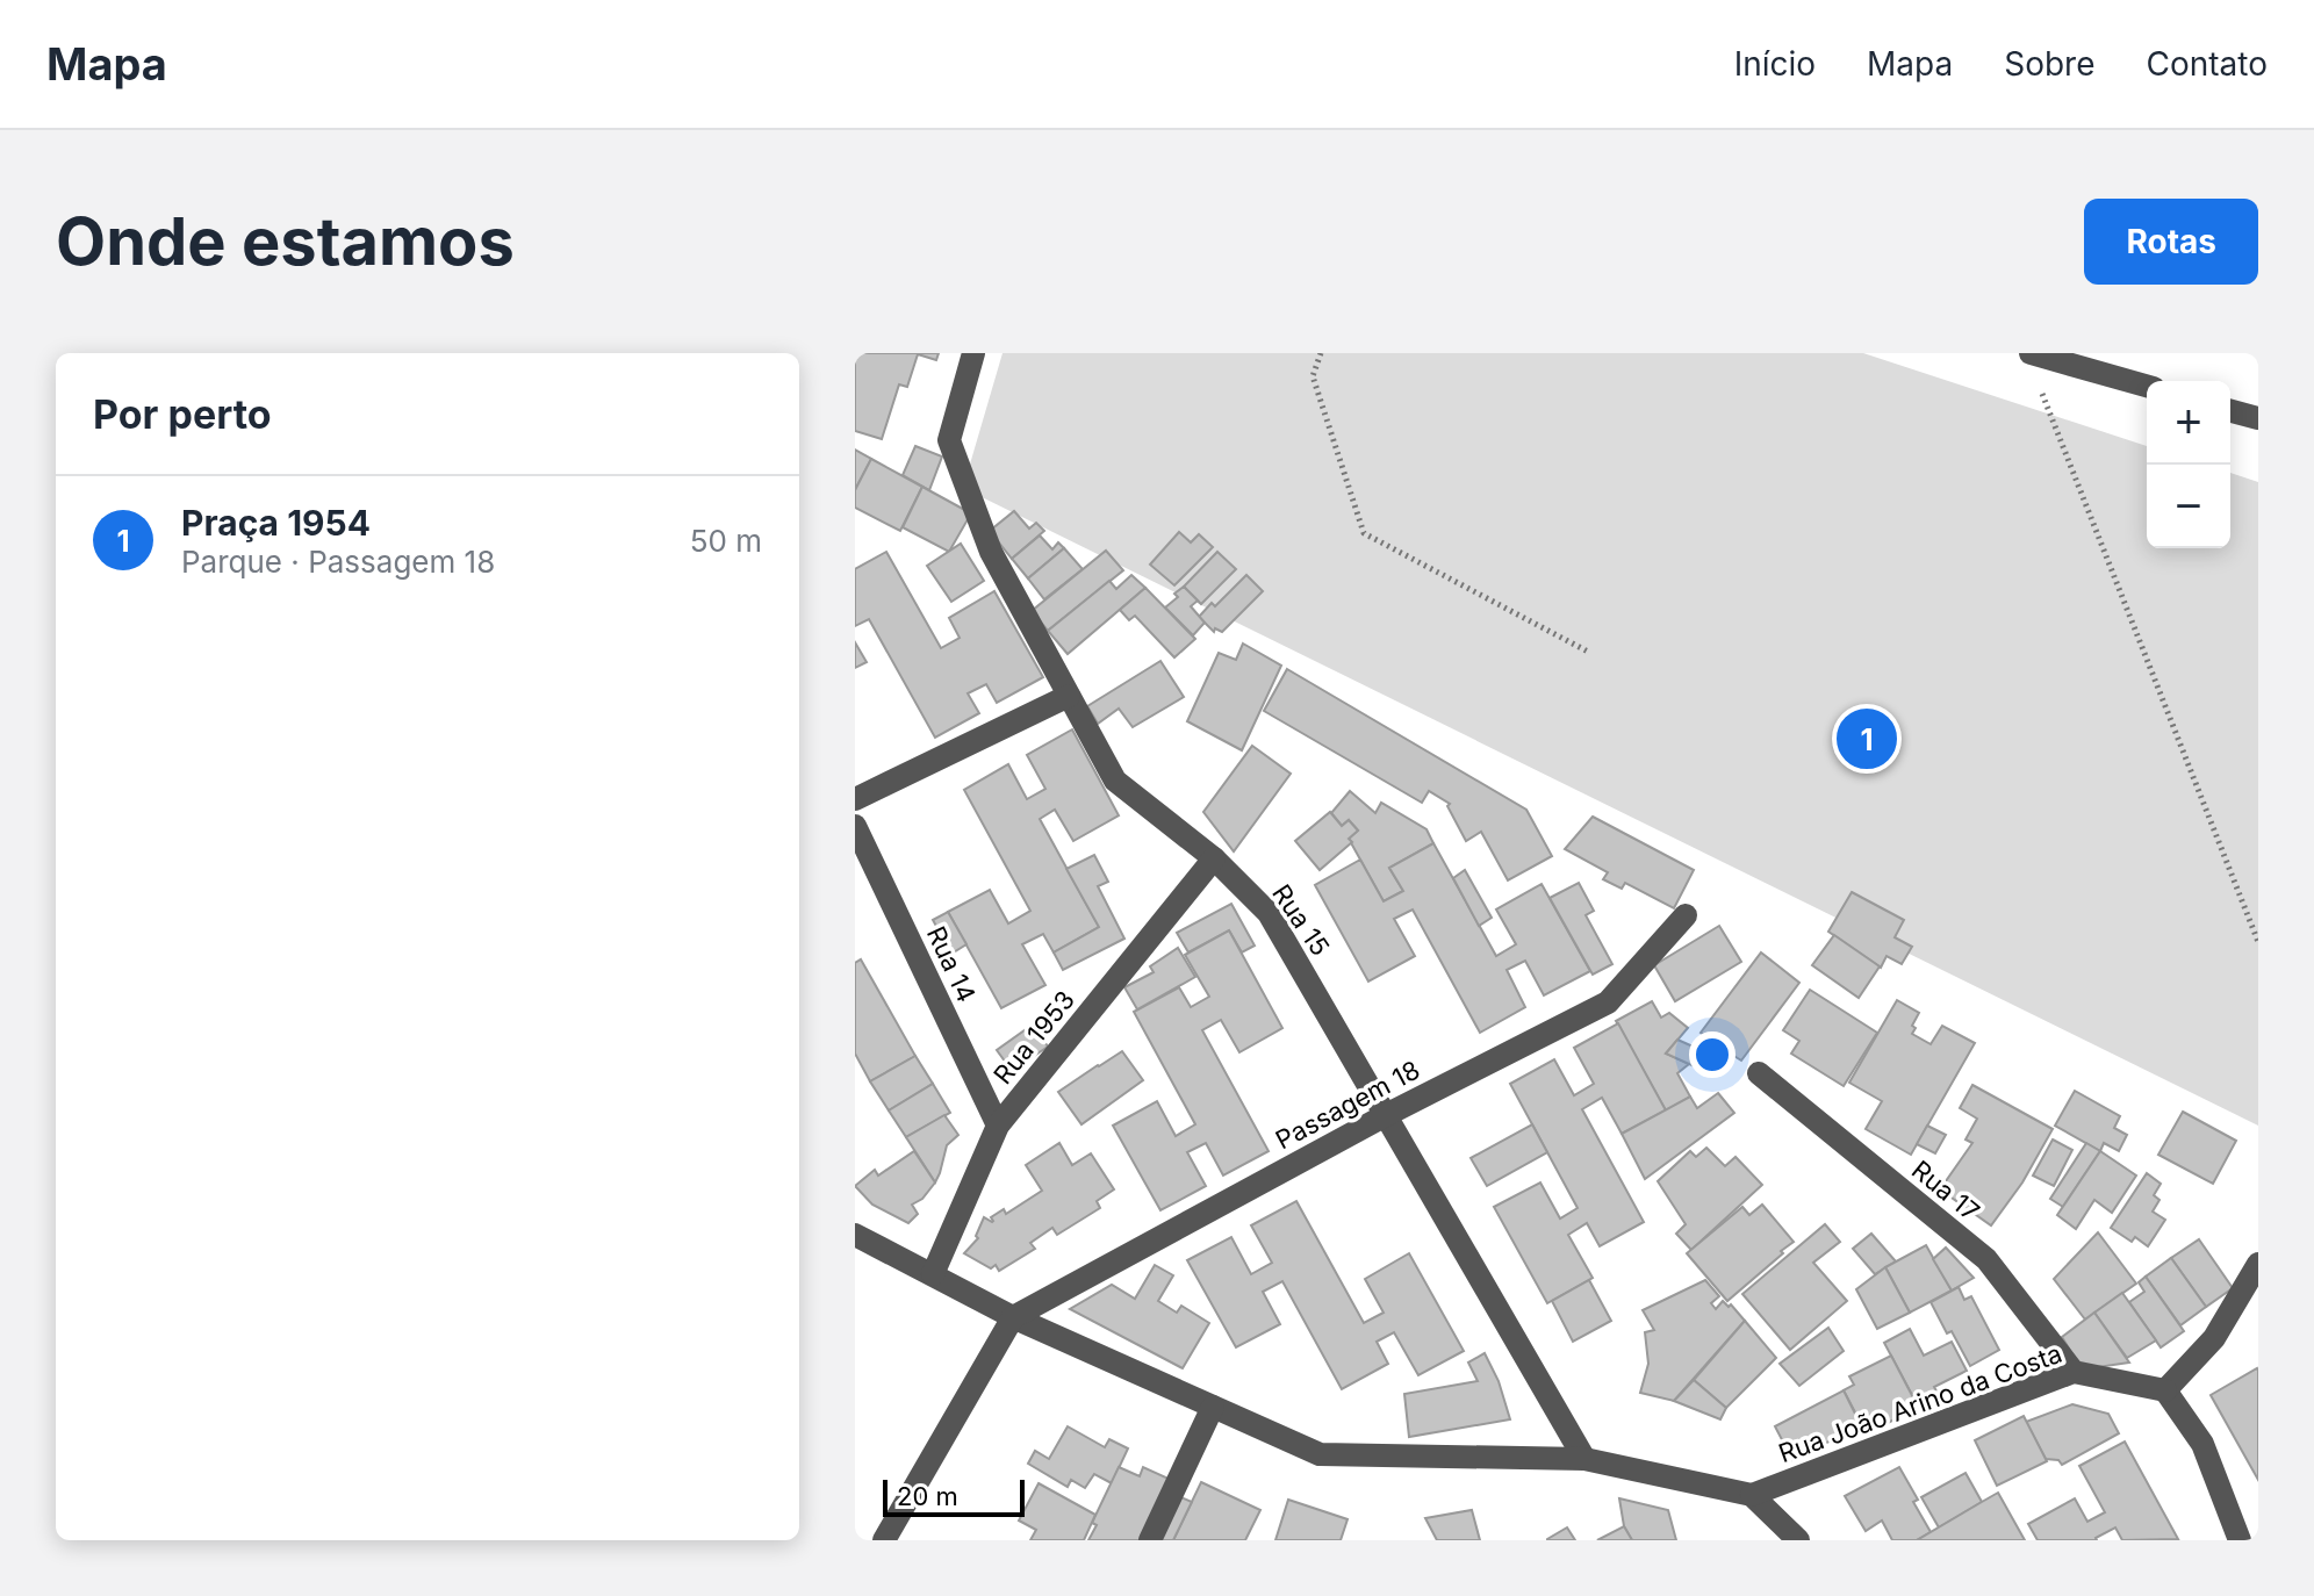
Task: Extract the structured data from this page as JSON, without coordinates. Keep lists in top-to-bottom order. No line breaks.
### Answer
{"streets":{"street":["Rua 15","Rua 14","Rua 1953","Passagem 18","Rua 17","Rua João Arino da Costa"]},"crossings":[["Rua 15","Rua 1953"],["Rua 15","Passagem 18"],["Rua 14","Rua 1953"],["Rua 17","Rua João Arino da Costa"]],"scale_bar":"20 m","page":{"header":"Mapa","nav":["Início","Mapa","Sobre","Contato"],"buttons":"Rotas","title":"Onde estamos","heading":"Por perto","map_buttons":["+","−"],"list":[{"mark":"1","name":"Praça 1954","note":"Parque · Passagem 18","value":"50 m"}],"pins":"1","scale":"20 m"}}
